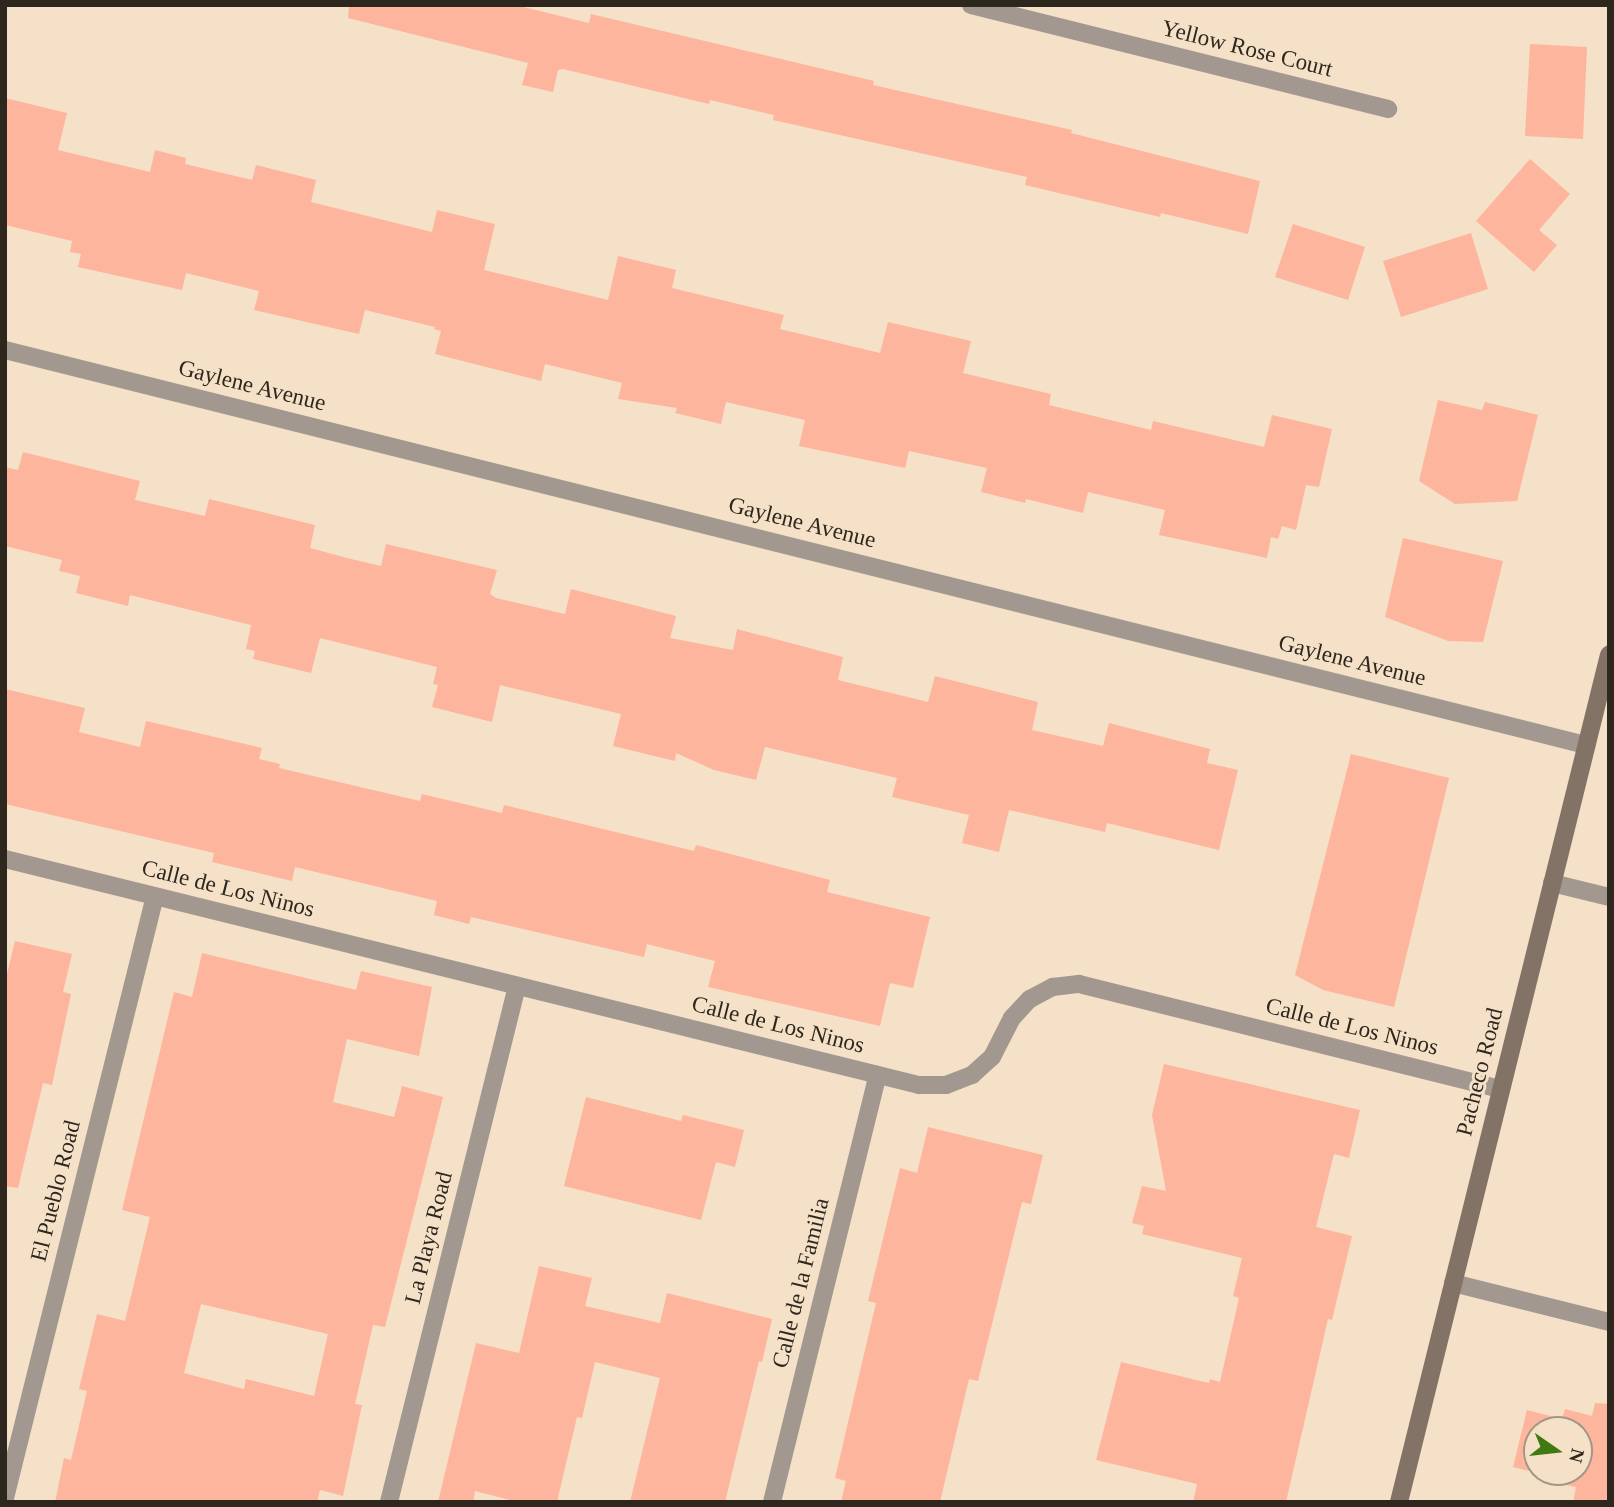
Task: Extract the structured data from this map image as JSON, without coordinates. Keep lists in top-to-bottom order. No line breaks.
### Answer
{"streets":{"street":["Yellow Rose Court","Gaylene Avenue","Calle de Los Ninos","Pacheco Road","El Pueblo Road","La Playa Road","Calle de la Familia"]},"crossings":[["Gaylene Avenue","Pacheco Road"],["Calle de Los Ninos","Pacheco Road"],["Calle de Los Ninos","El Pueblo Road"],["Calle de Los Ninos","La Playa Road"],["Calle de Los Ninos","Calle de la Familia"]],"north":"right"}
